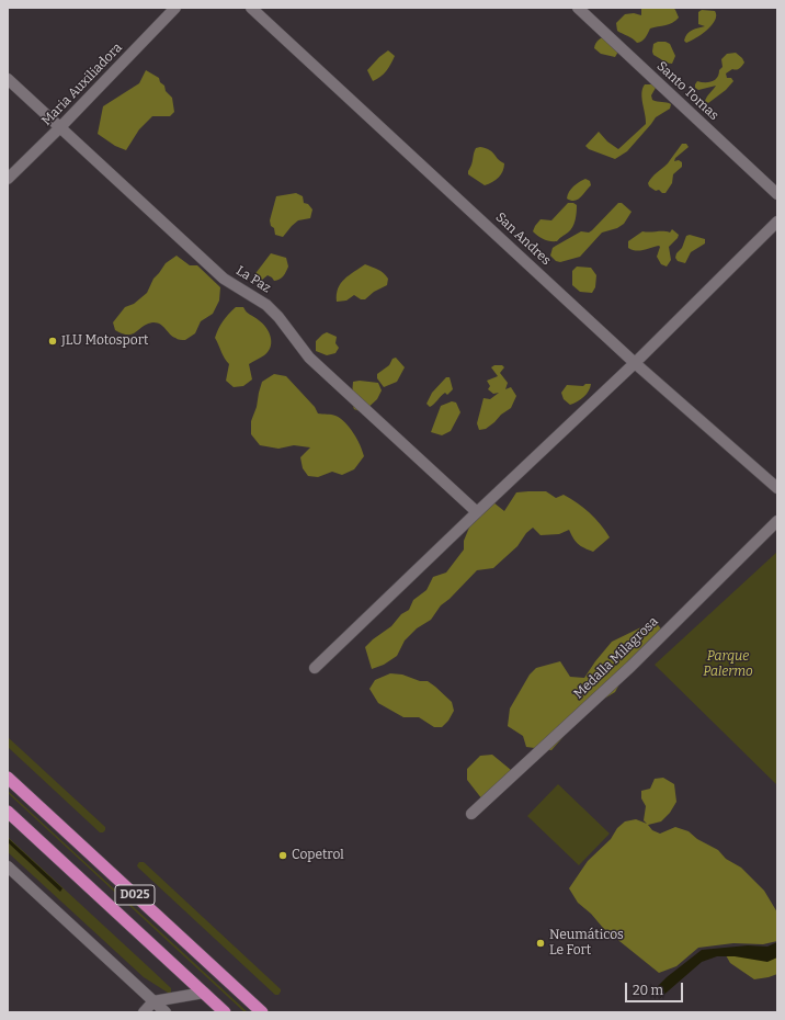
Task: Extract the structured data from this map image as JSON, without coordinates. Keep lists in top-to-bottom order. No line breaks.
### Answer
{"streets":{"highway":["D025"],"street":["Maria Auxiliadora","Santo Tomas","San Andres","La Paz","Medalla Milagrosa"]},"crossings":[["Maria Auxiliadora","La Paz"]],"parks":["Parque Palermo"],"places":["JLU Motosport","Copetrol","Neumáticos Le Fort"],"scale_bar":"20 m"}
